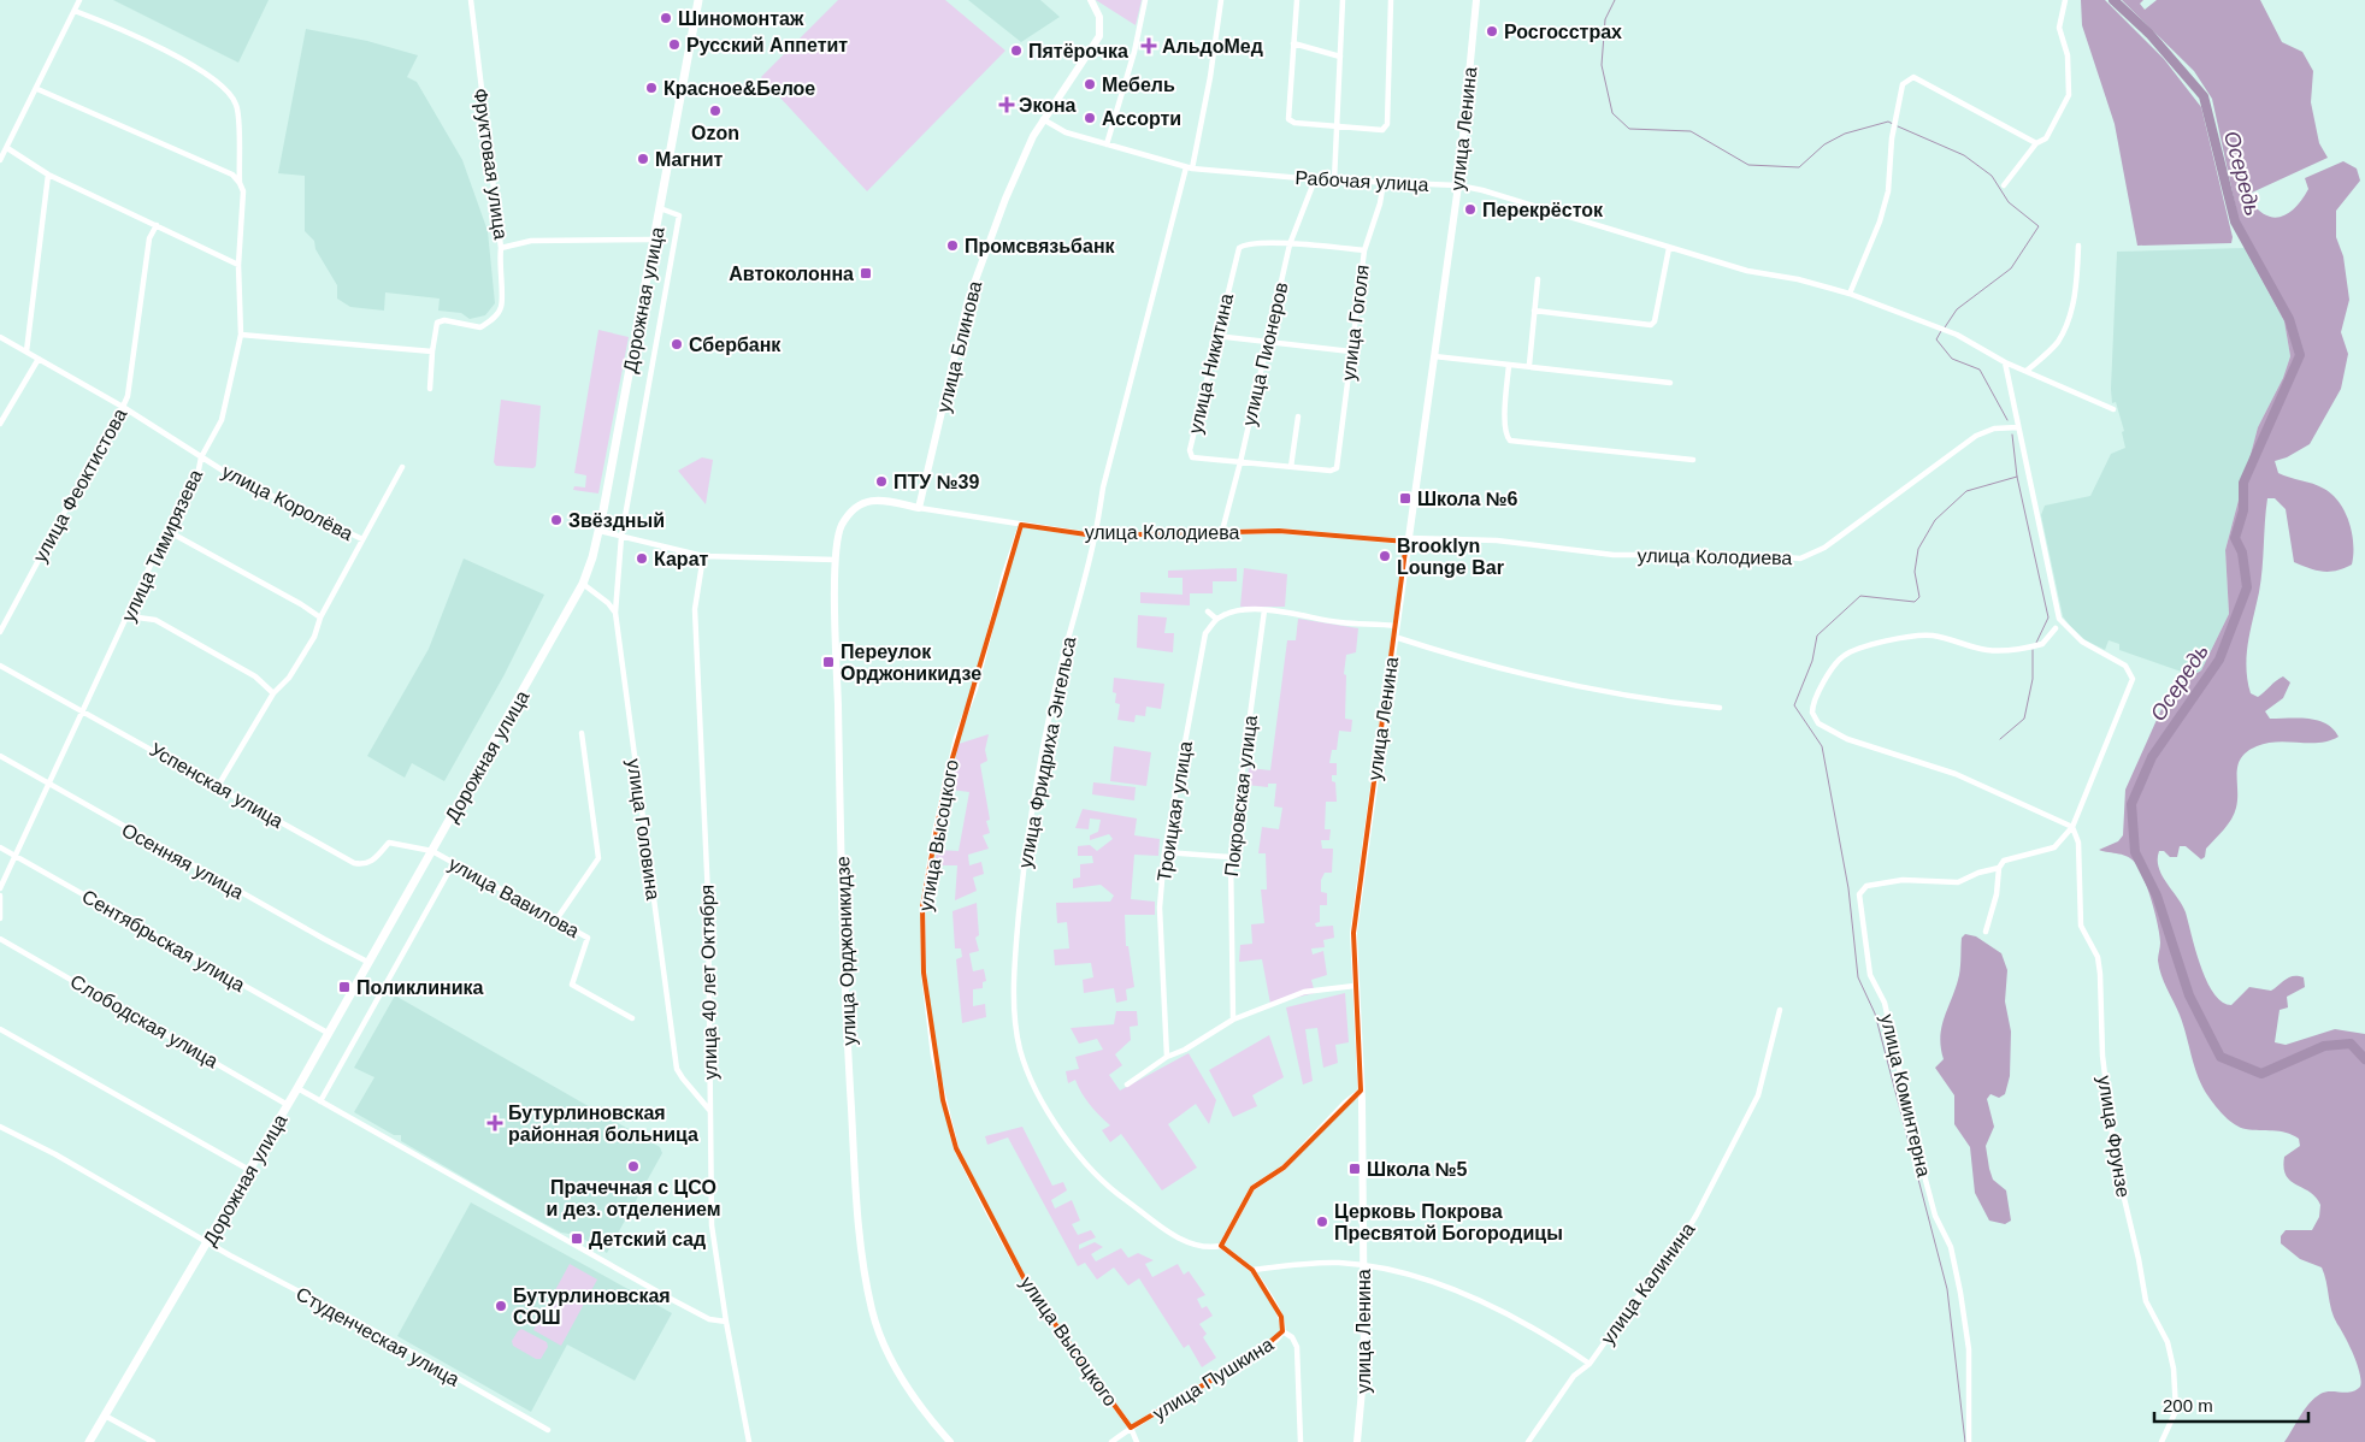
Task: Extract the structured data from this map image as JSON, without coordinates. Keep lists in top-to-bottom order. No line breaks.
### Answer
{"streets":{"main road":["улица Ленина","Дорожная улица","улица Блинова","улица Орджоникидзе"],"street":["Фруктовая улица","Рабочая улица","улица Гоголя","улица Пионеров","улица Никитина","улица Феоктистова","улица Королёва","улица Колодиева","улица Тимирязева","улица Фридриха Энгельса","Успенская улица","Покровская улица","Троицкая улица","улица Головина","улица Высоцкого","Осенняя улица","улица Вавилова","Сентябрьская улица","улица 40 лет Октября","Слободская улица","улица Коминтерна","улица Фрунзе","улица Калинина","Студенческая улица","улица Пушкина"]},"crossings":[["улица Ленина","Рабочая улица"],["улица Ленина","улица Колодиева"],["Фруктовая улица","Дорожная улица"],["Рабочая улица","улица Гоголя"],["Рабочая улица","улица Блинова"],["Рабочая улица","улица Пионеров"],["Рабочая улица","улица Фридриха Энгельса"],["Дорожная улица","Успенская улица"],["Дорожная улица","улица Головина"],["Дорожная улица","Осенняя улица"],["Дорожная улица","улица Вавилова"],["Дорожная улица","Сентябрьская улица"],["Дорожная улица","Слободская улица"],["Дорожная улица","Студенческая улица"],["улица Гоголя","улица Никитина"],["улица Блинова","улица Колодиева"],["улица Блинова","улица Орджоникидзе"],["улица Пионеров","улица Никитина"],["улица Пионеров","улица Колодиева"],["улица Феоктистова","улица Королёва"],["улица Королёва","улица Тимирязева"],["улица Колодиева","улица Фридриха Энгельса"],["улица Колодиева","улица Высоцкого"],["улица Колодиева","улица Орджоникидзе"],["улица Тимирязева","Успенская улица"],["улица Тимирязева","Осенняя улица"],["улица Тимирязева","Сентябрьская улица"],["Успенская улица","улица Вавилова"],["улица Головина","улица 40 лет Октября"],["улица Высоцкого","улица Пушкина"],["улица Коминтерна","улица Фрунзе"]],"water":["Осередь"],"places":{"other":["Шиномонтаж","Росгосстрах","Русский Аппетит","Пятёрочка","Мебель","Красное&Белое","Ozon","Ассорти","Магнит","Перекрёсток","Промсвязьбанк","Сбербанк","ПТУ №39","Звёздный","Brooklyn Lounge Bar","Карат","Прачечная с ЦСО и дез. отделением","Церковь Покрова Пресвятой Богородицы","Бутурлиновская СОШ"],"health":["АльдоМед","Экона","Бутурлиновская районная больница"],"transit":["Автоколонна","Школа №6","Переулок Орджоникидзе","Поликлиника","Школа №5","Детский сад"]},"scale_bar":"200 m"}
